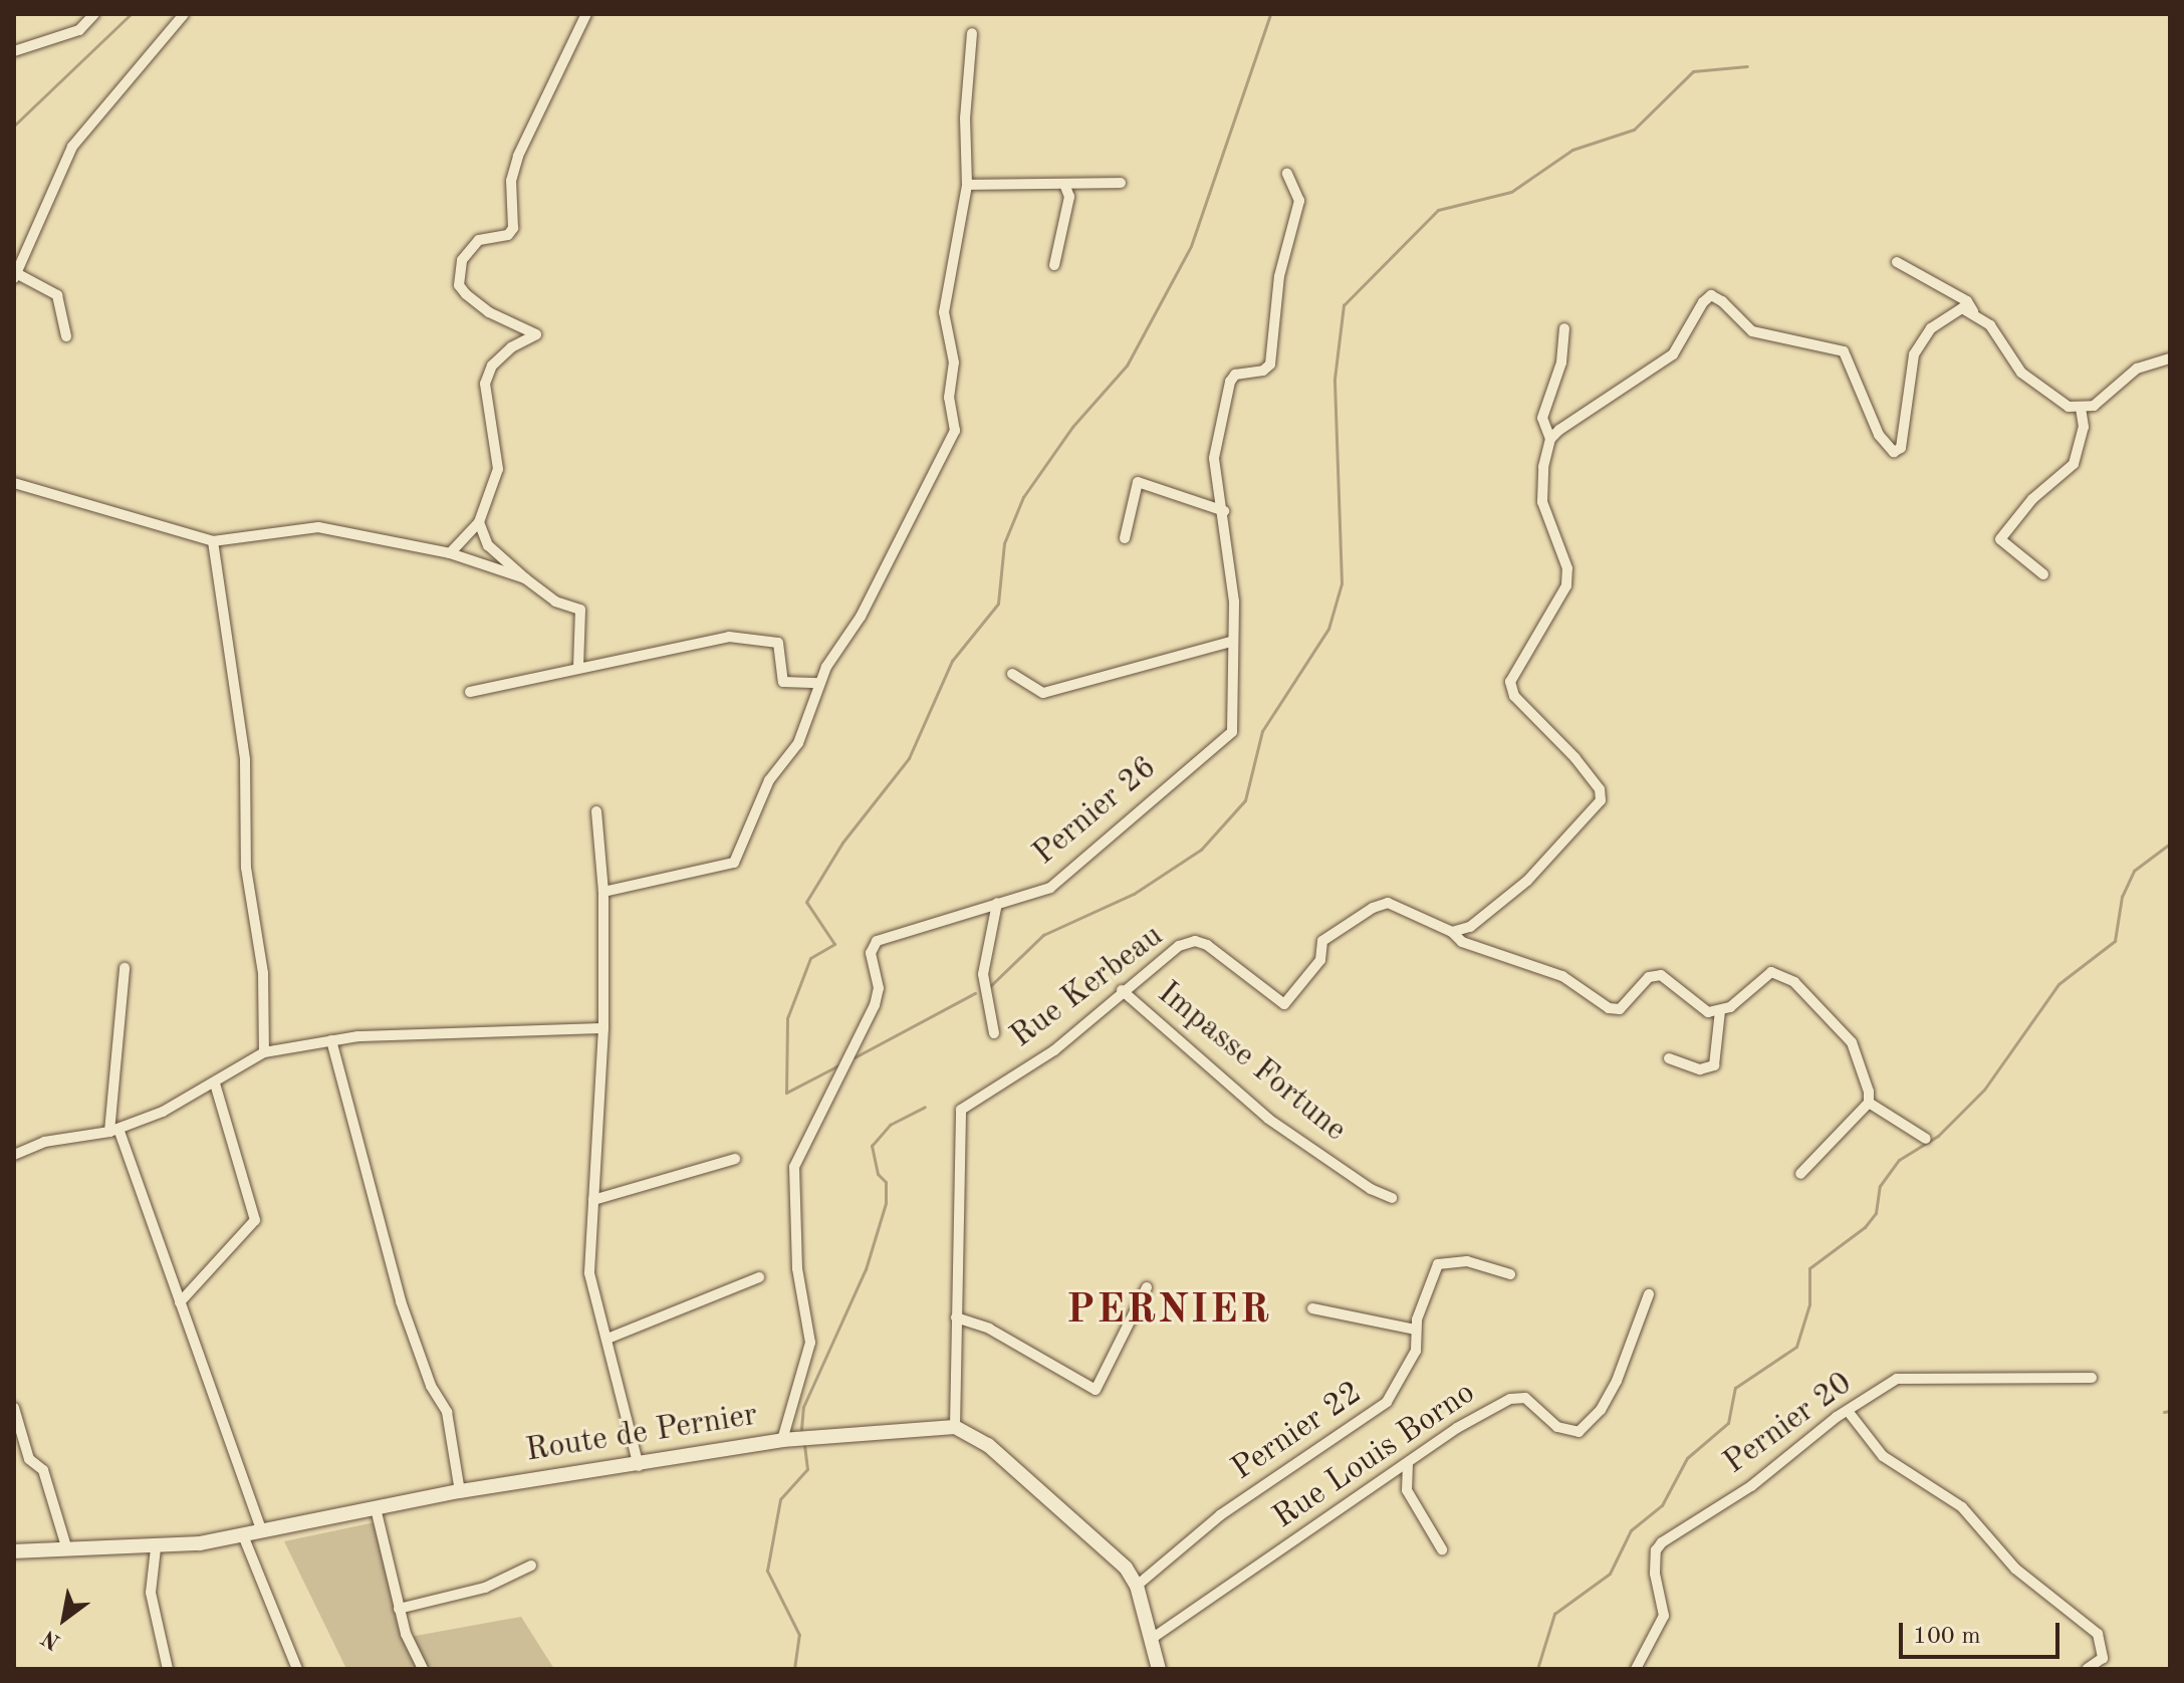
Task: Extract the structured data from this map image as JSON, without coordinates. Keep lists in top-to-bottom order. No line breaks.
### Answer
{"streets":{"street":["Pernier 26","Rue Kerbeau","Impasse Fortune","Pernier 20","Pernier 22","Route de Pernier","Rue Louis Borno"]},"crossings":[["Pernier 26","Route de Pernier"],["Rue Kerbeau","Impasse Fortune"],["Rue Kerbeau","Route de Pernier"]],"districts":["PERNIER"],"scale_bar":"100 m","north":"bottom left"}
